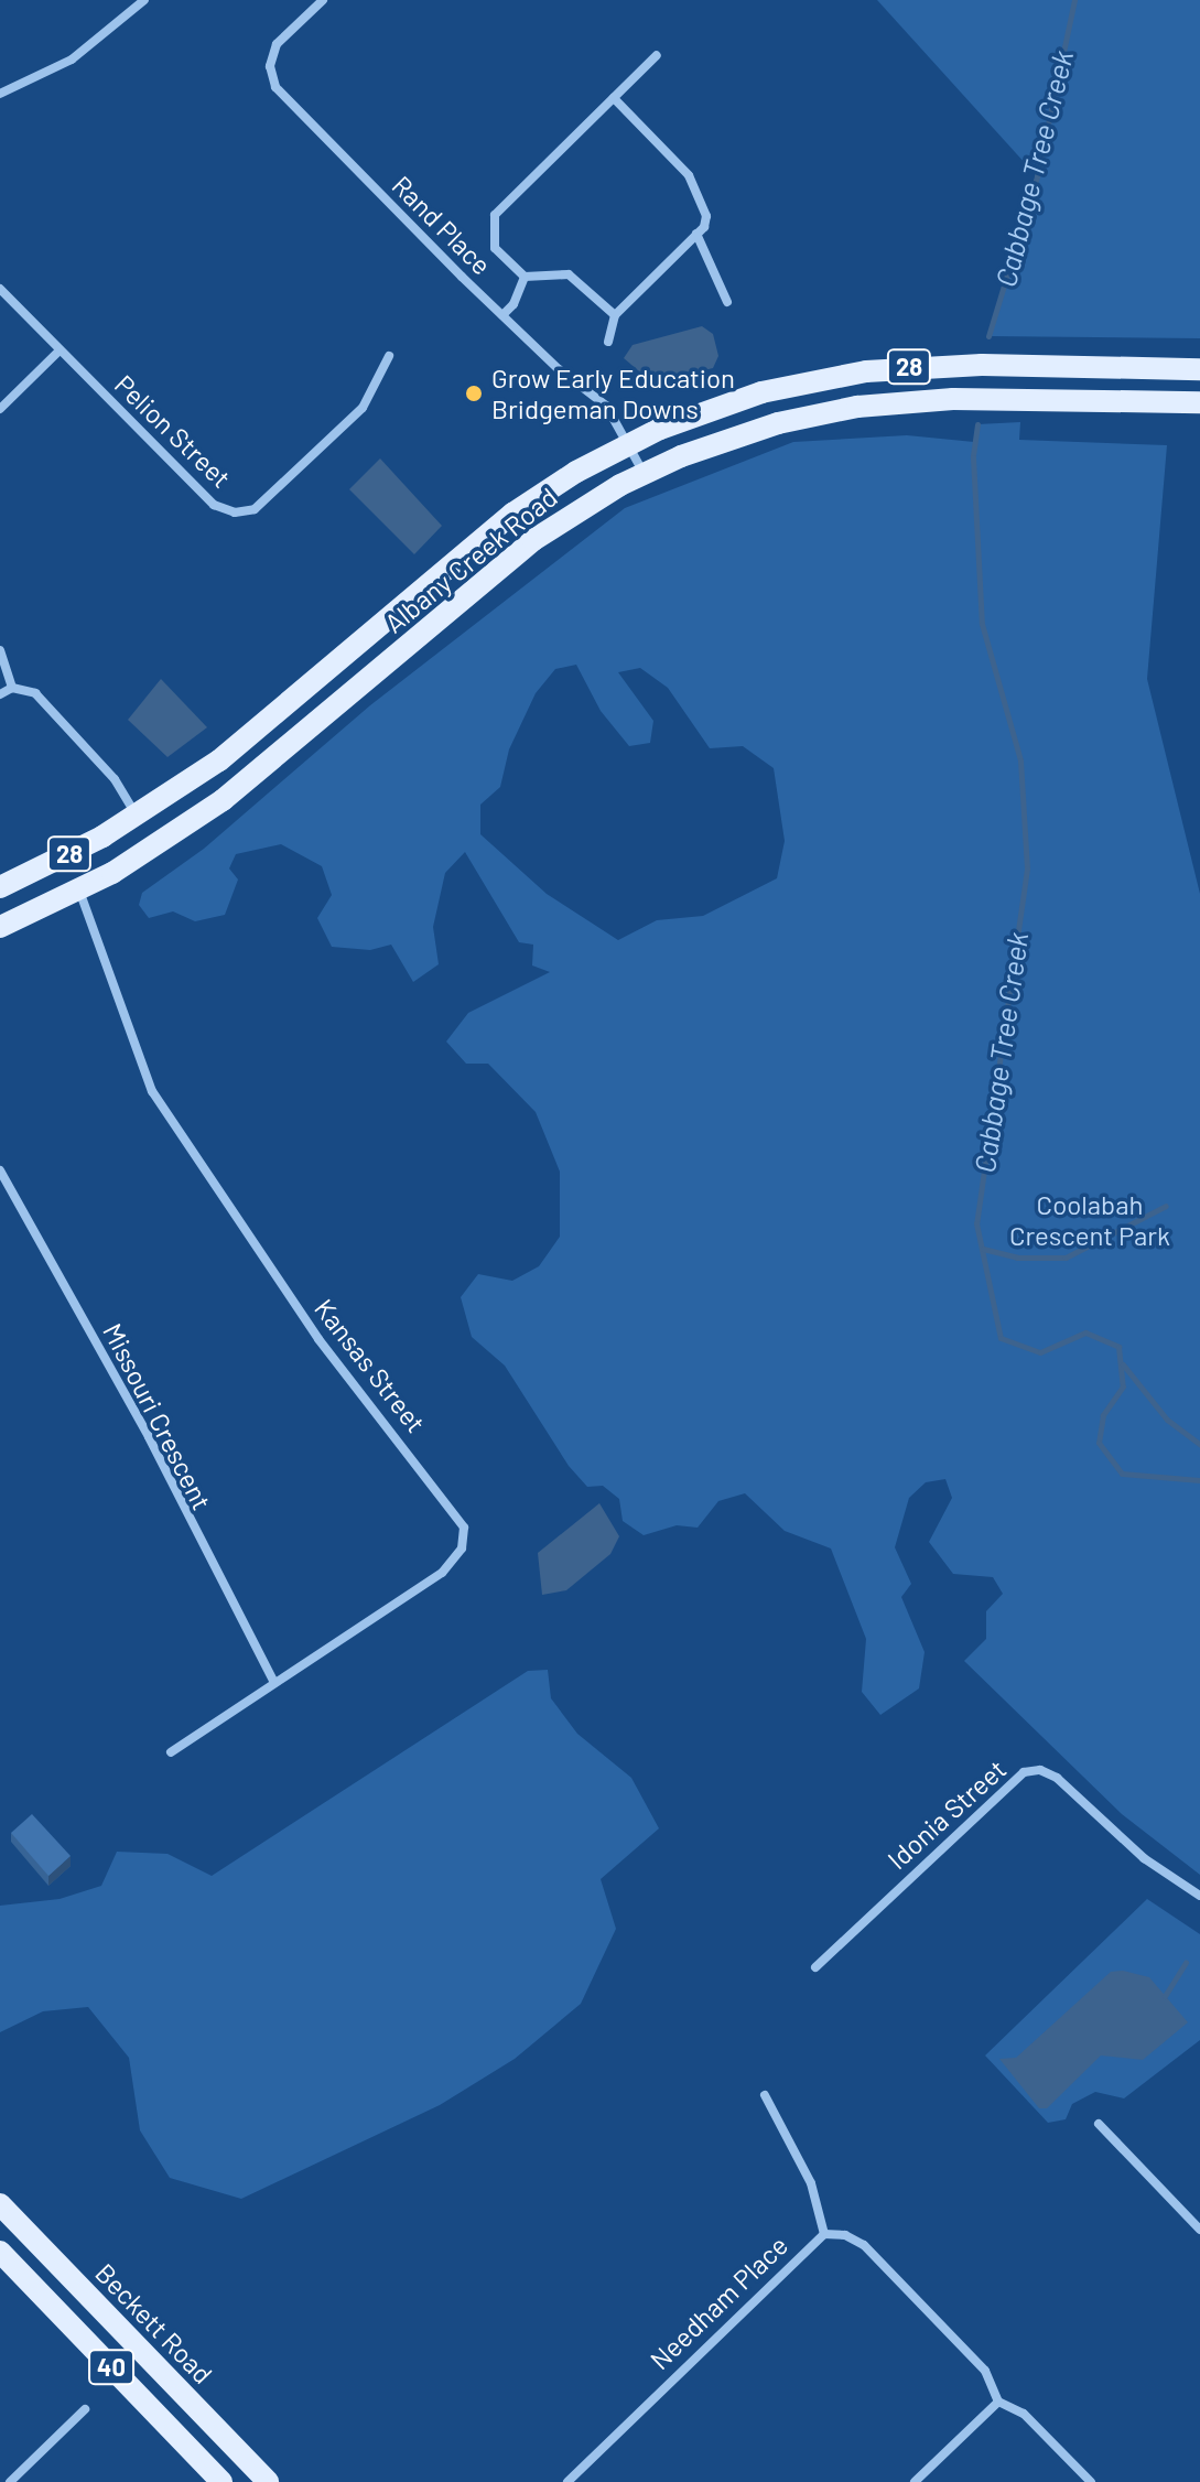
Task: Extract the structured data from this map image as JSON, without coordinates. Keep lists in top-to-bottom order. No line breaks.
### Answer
{"streets":{"main road":["28","Albany Creek Road","Beckett Road","40"],"street":["Rand Place","Pelion Street","Kansas Street","Missouri Crescent","Idonia Street","Needham Place"]},"crossings":[["Rand Place","Albany Creek Road"],["Albany Creek Road","Kansas Street"],["Kansas Street","Missouri Crescent"]],"water":["Cabbage Tree Creek"],"parks":["Coolabah Crescent Park"],"places":["Grow Early Education Bridgeman Downs"]}
